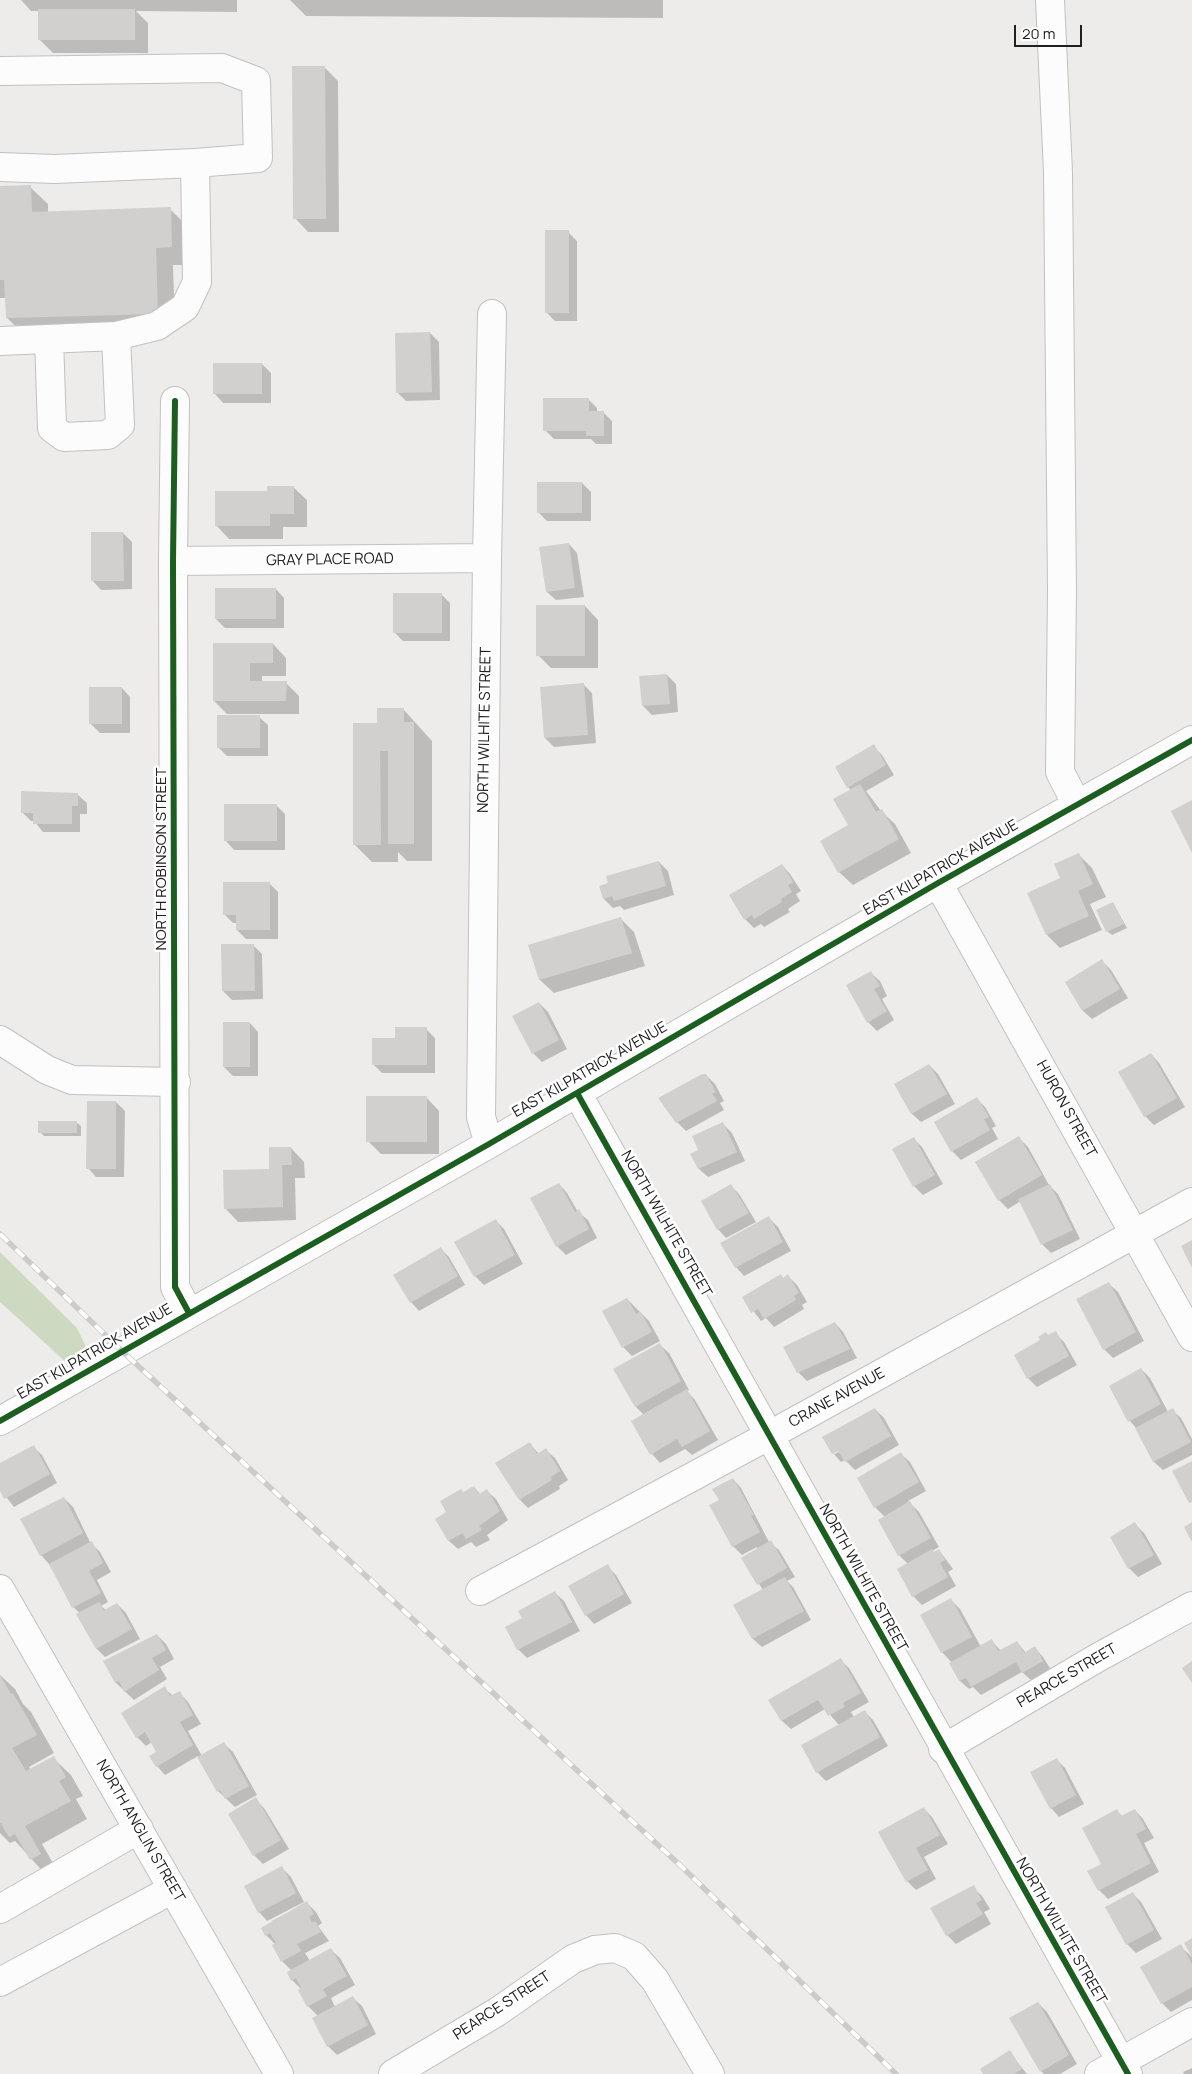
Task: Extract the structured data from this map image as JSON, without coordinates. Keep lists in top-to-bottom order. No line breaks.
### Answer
{"streets":{"street":["GRAY PLACE ROAD","NORTH WILHITE STREET","NORTH ROBINSON STREET","EAST KILPATRICK AVENUE","HURON STREET","CRANE AVENUE","PEARCE STREET","NORTH ANGLIN STREET"]},"crossings":[["GRAY PLACE ROAD","NORTH WILHITE STREET"],["GRAY PLACE ROAD","NORTH ROBINSON STREET"],["NORTH WILHITE STREET","EAST KILPATRICK AVENUE"],["NORTH WILHITE STREET","CRANE AVENUE"],["NORTH WILHITE STREET","PEARCE STREET"],["NORTH ROBINSON STREET","EAST KILPATRICK AVENUE"],["EAST KILPATRICK AVENUE","HURON STREET"],["HURON STREET","CRANE AVENUE"]],"scale_bar":"20 m"}
